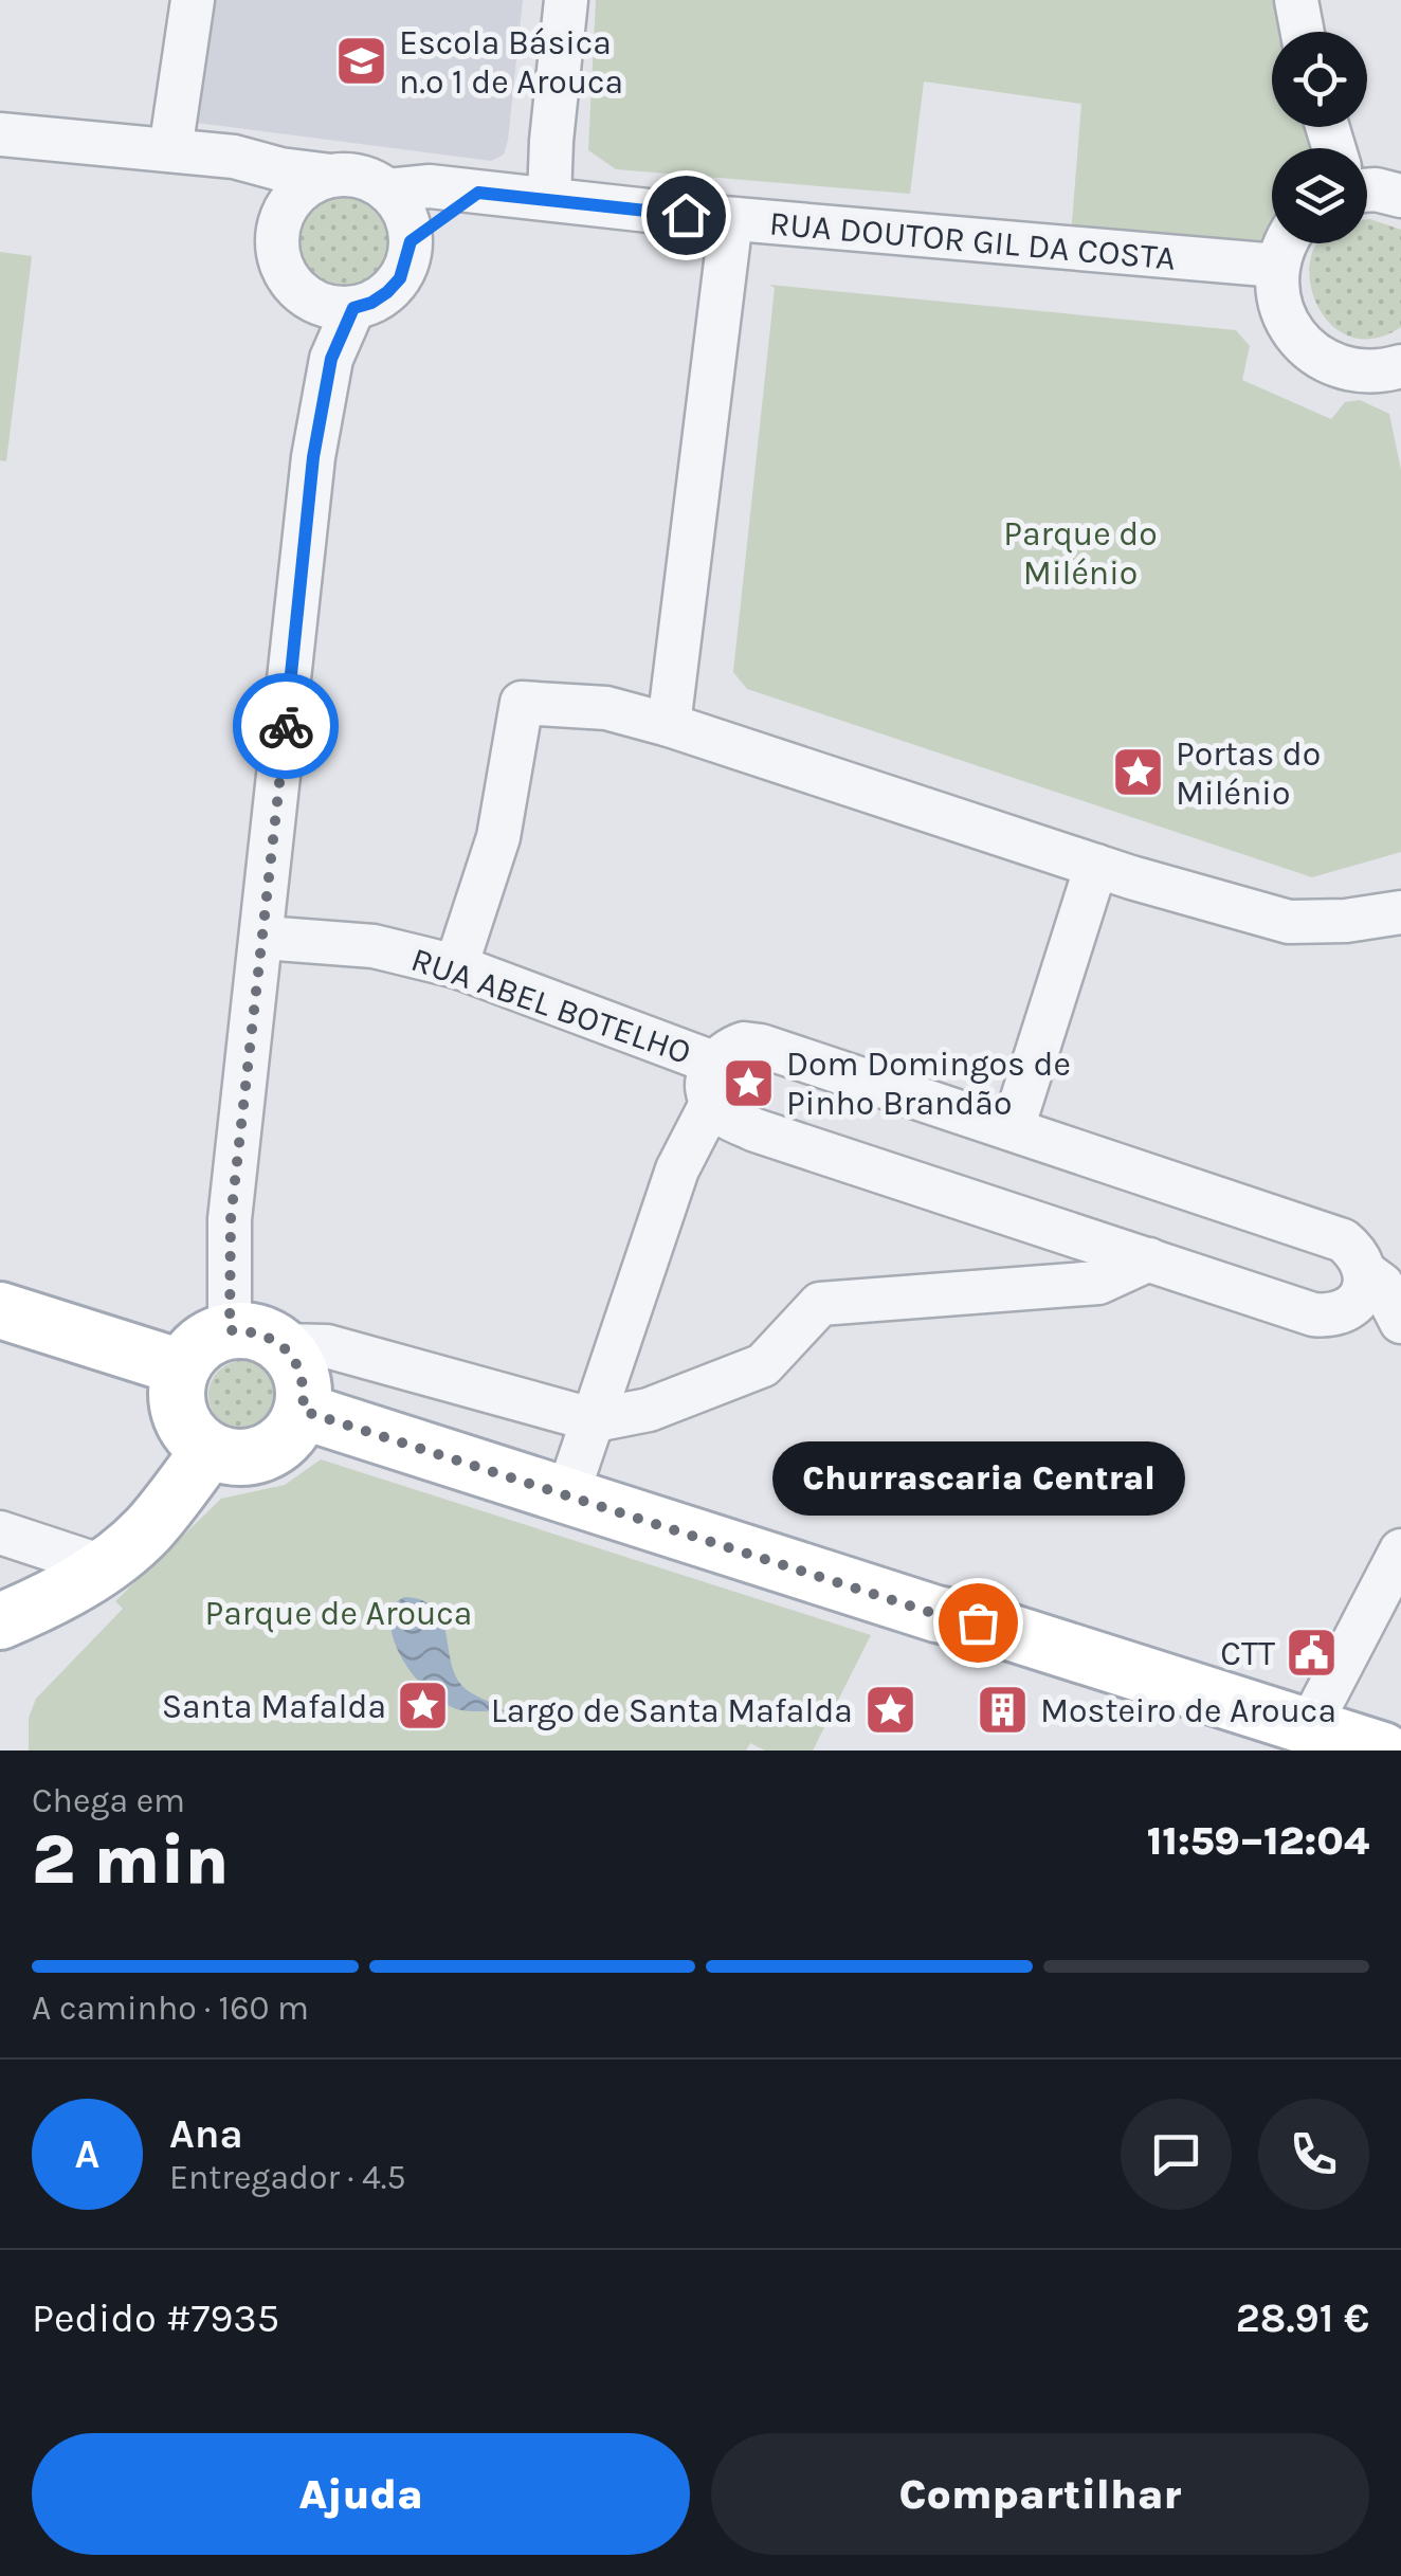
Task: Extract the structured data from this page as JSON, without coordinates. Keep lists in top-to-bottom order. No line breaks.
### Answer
{"streets":{"street":["RUA DOUTOR GIL DA COSTA","RUA ABEL BOTELHO"]},"parks":["Parque do Milénio","Parque de Arouca"],"places":{"school or university":["Escola Básica n.º 1 de Arouca"],"place":["Portas do Milénio","Dom Domingos de Pinho Brandão","Santa Mafalda","Largo de Santa Mafalda"],"other":["Churrascaria Central"],"public building":["CTT"],"building":["Mosteiro de Arouca"]},"page":{"bubble":"Churrascaria Central","heading":["2 min","Chega em","11:59–12:04"],"panel":["Ana","Entregador · 4.5","Pedido #7935","28.91 €"],"bar":"A caminho · 160 m","round":"A","buttons":["Ajuda","Compartilhar"]}}
